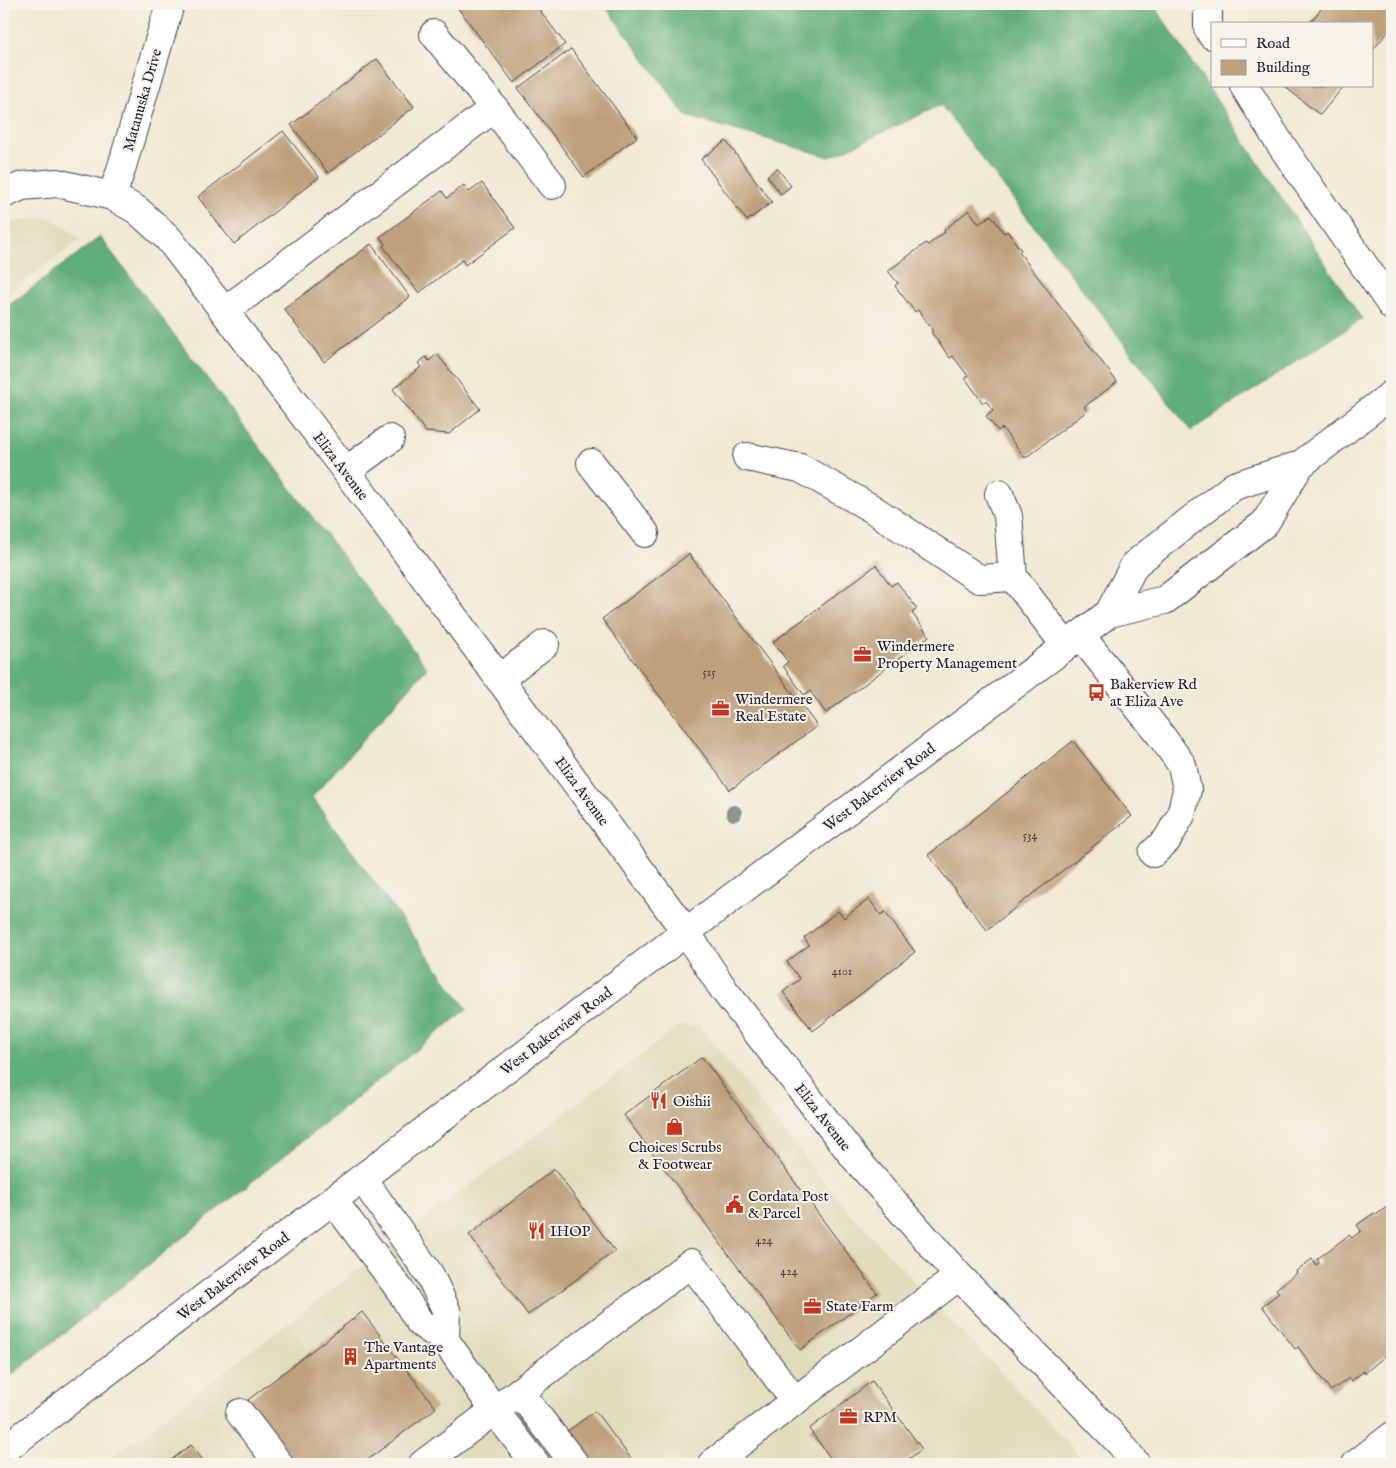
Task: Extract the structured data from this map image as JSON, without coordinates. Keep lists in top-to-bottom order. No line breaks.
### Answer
{"streets":{"street":["Matanuska Drive","Eliza Avenue","West Bakerview Road"]},"crossings":[["Matanuska Drive","Eliza Avenue"],["Eliza Avenue","West Bakerview Road"]],"places":{"office":["Windermere Property Management","Windermere Real Estate","State Farm","RPM"],"bus stop":["Bakerview Rd at Eliza Ave"],"restaurant":["Oishii","IHOP"],"shop":["Choices Scrubs & Footwear"],"public building":["Cordata Post & Parcel"],"building":["The Vantage Apartments"]},"house_numbers":["515","534","4101","424","424"],"legend":["Road","Building"]}
